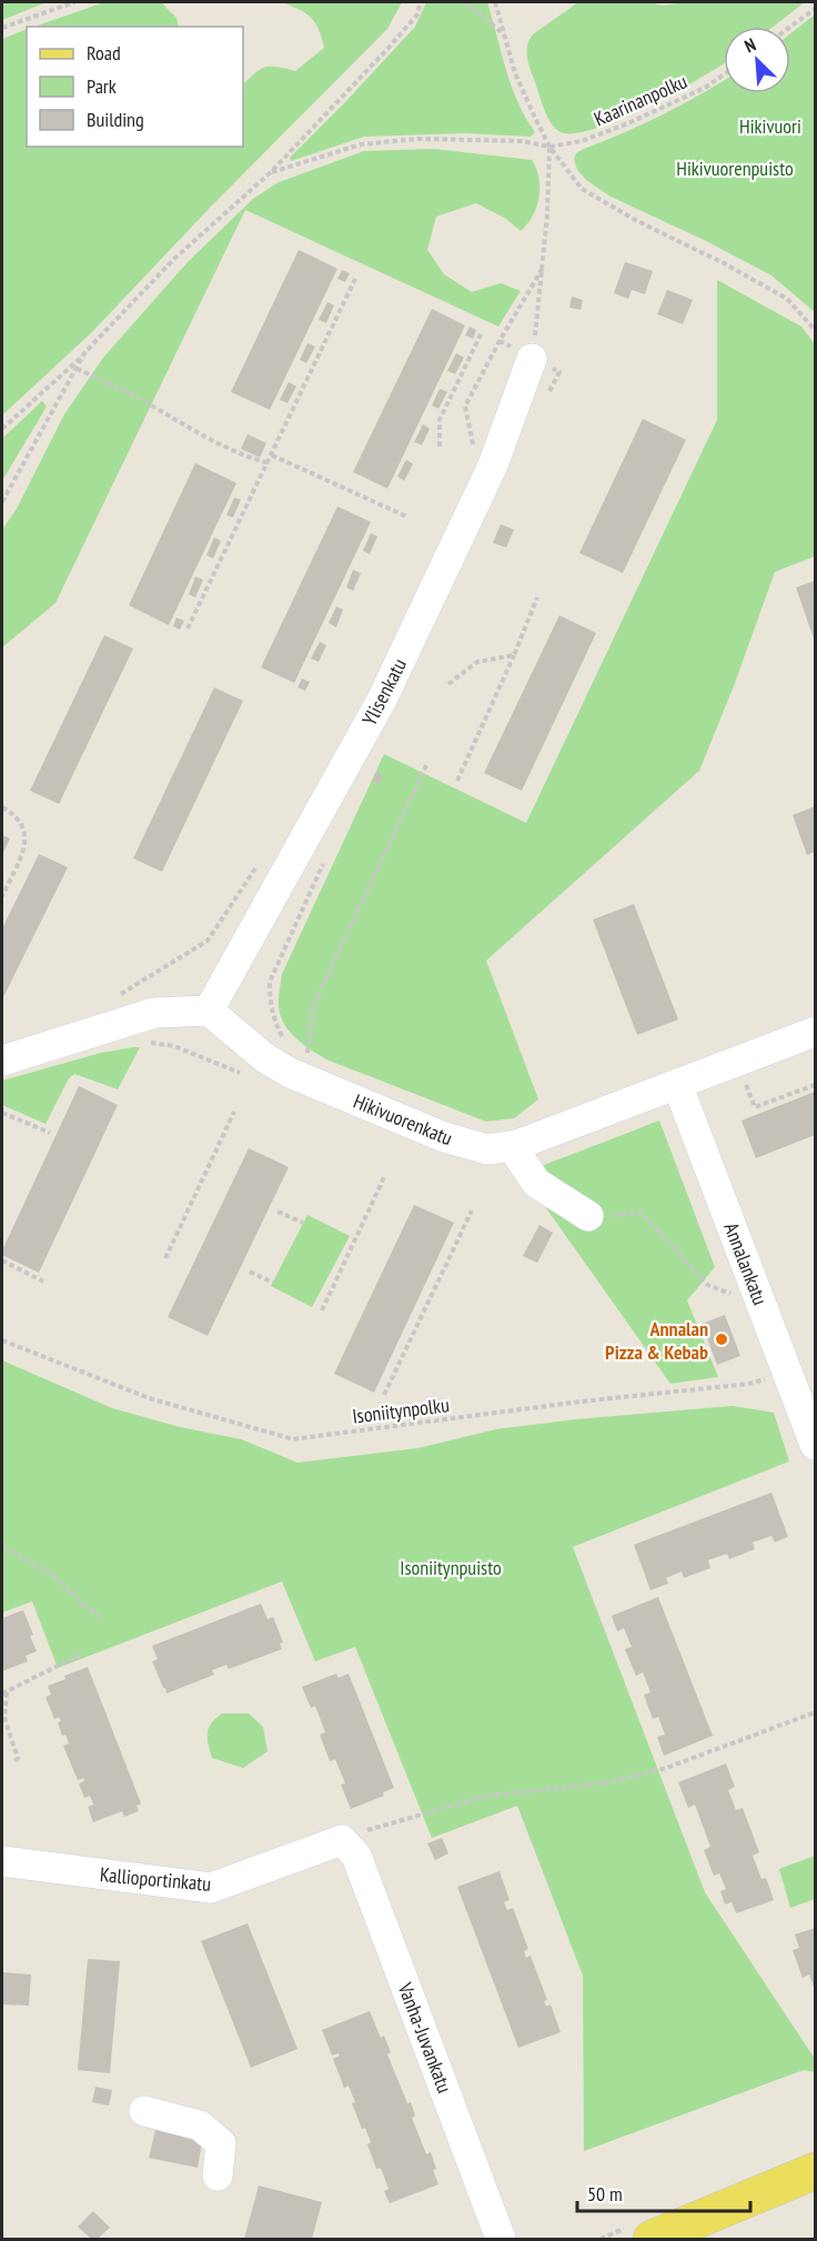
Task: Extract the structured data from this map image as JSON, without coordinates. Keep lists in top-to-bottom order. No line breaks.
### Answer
{"streets":{"street":["Ylisenkatu","Hikivuorenkatu","Annalankatu","Kallioportinkatu","Vanha-Juvankatu"],"path":["Kaarinanpolku","Isoniitynpolku"]},"crossings":[["Ylisenkatu","Hikivuorenkatu"],["Hikivuorenkatu","Annalankatu"],["Annalankatu","Isoniitynpolku"],["Kallioportinkatu","Vanha-Juvankatu"]],"parks":["Hikivuori","Hikivuorenpuisto","Isoniitynpuisto"],"places":["Annalan Pizza & Kebab"],"legend":["Road","Park","Building"],"scale_bar":"50 m","north":"top left"}
